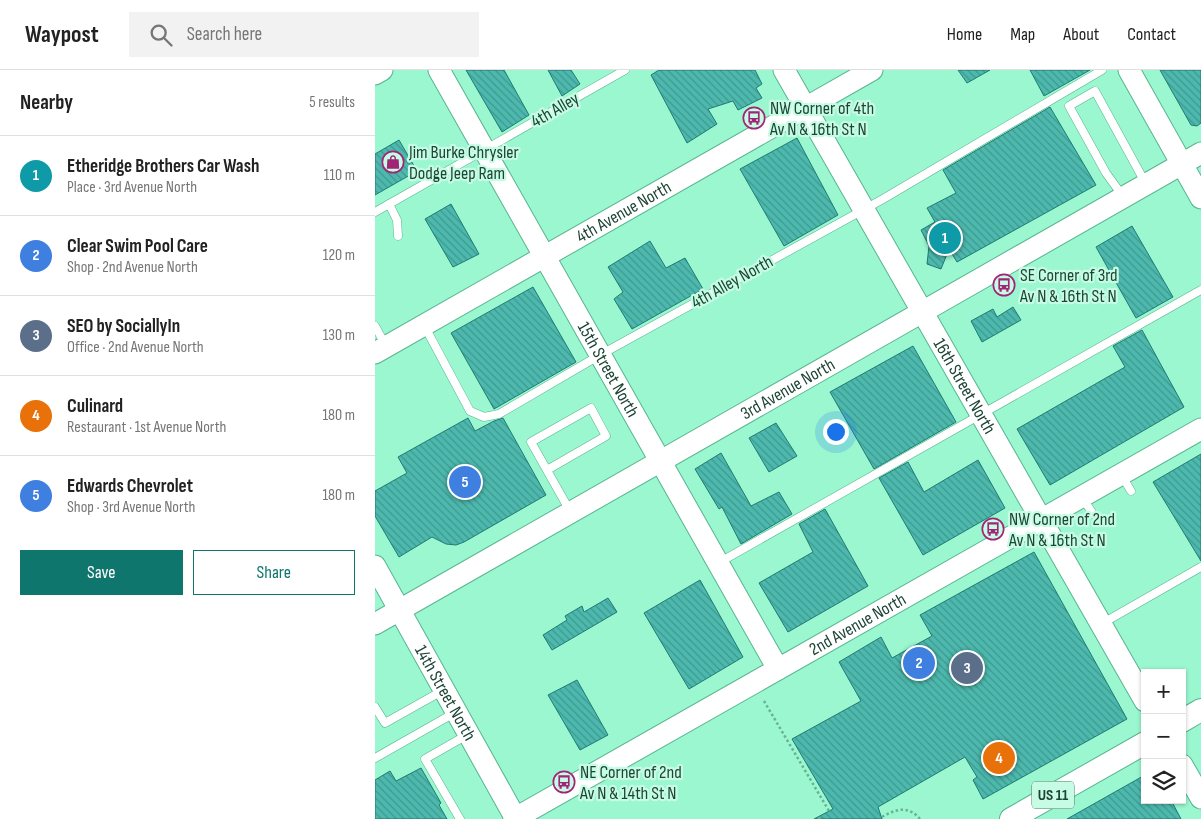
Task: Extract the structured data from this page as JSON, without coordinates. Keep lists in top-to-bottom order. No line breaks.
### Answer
{"streets":{"main road":["US 11"],"street":["4th Avenue North","15th Street North","16th Street North","3rd Avenue North","2nd Avenue North","14th Street North"],"lane":["4th Alley","4th Alley North"]},"crossings":[["4th Alley","15th Street North"],["4th Avenue North","4th Alley North"],["4th Avenue North","15th Street North"],["4th Avenue North","16th Street North"],["4th Alley North","15th Street North"],["4th Alley North","16th Street North"],["15th Street North","3rd Avenue North"],["15th Street North","2nd Avenue North"],["16th Street North","3rd Avenue North"],["16th Street North","2nd Avenue North"],["3rd Avenue North","14th Street North"],["2nd Avenue North","14th Street North"]],"places":{"bus stop":["NW Corner of 4th Av N & 16th St N","SE Corner of 3rd Av N & 16th St N","NW Corner of 2nd Av N & 16th St N","NE Corner of 2nd Av N & 14th St N"],"shop":["Jim Burke Chrysler Dodge Jeep Ram"]},"page":{"header":"Waypost","search":"Search here","nav":["Home","Map","About","Contact"],"heading":["Nearby","5 results"],"list":[{"mark":"1","name":"Etheridge Brothers Car Wash","note":"Place · 3rd Avenue North","value":"110 m"},{"mark":"2","name":"Clear Swim Pool Care","note":"Shop · 2nd Avenue North","value":"120 m"},{"mark":"3","name":"SEO by SociallyIn","note":"Office · 2nd Avenue North","value":"130 m"},{"mark":"4","name":"Culinard","note":"Restaurant · 1st Avenue North","value":"180 m"},{"mark":"5","name":"Edwards Chevrolet","note":"Shop · 3rd Avenue North","value":"180 m"}],"pins":["1","5","2","3","4"],"buttons":["Save","Share"],"map_buttons":["+","−"]}}
